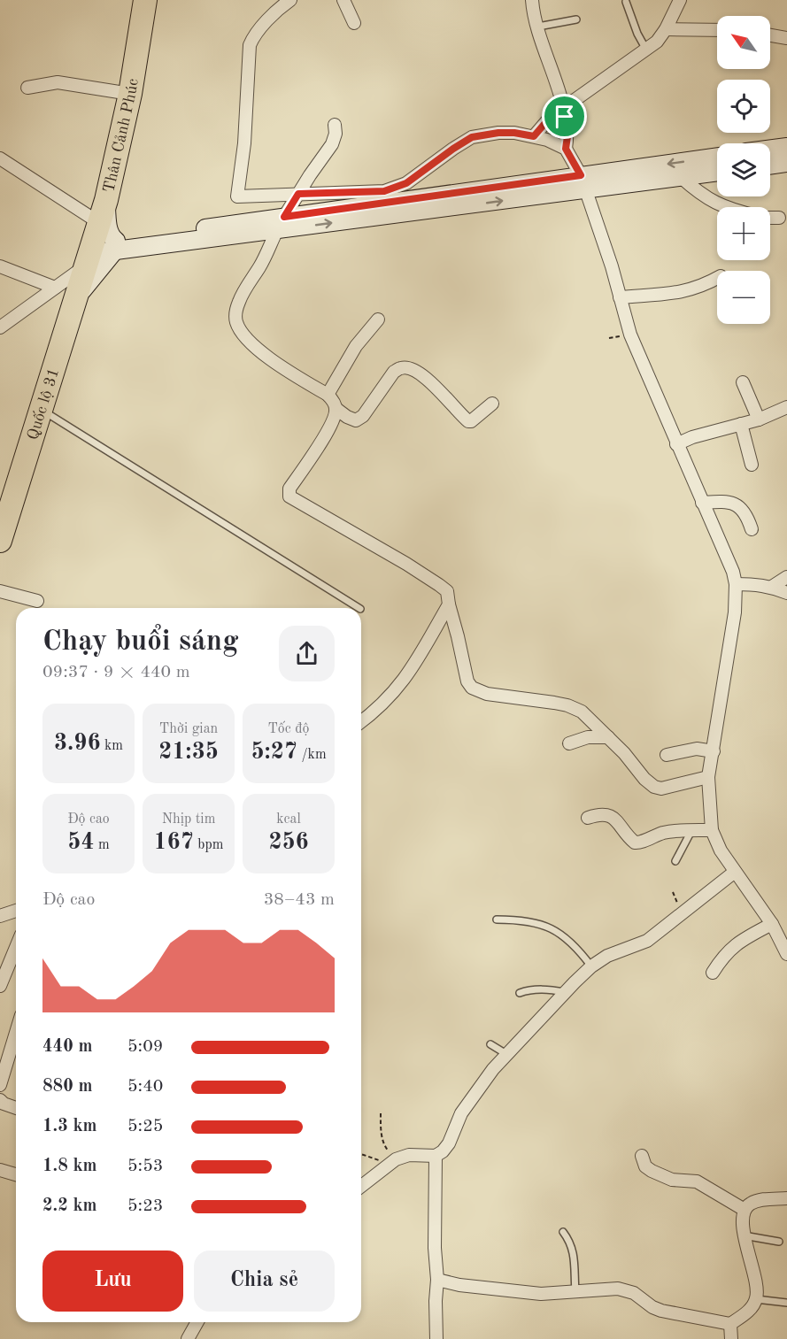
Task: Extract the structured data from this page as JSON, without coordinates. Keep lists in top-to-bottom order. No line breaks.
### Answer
{"streets":{"highway":["Thân Cảnh Phúc","Quốc lộ 31"]},"crossings":[["Thân Cảnh Phúc","Quốc lộ 31"]],"north":"top left","page":{"map_buttons":["+","−"],"heading":["Chạy buổi sáng","09:37 · 9 × 440 m"],"stats":[["3.96 km"],["Thời gian","21:35"],["Tốc độ","5:27 /km"],["Độ cao","54 m"],["Nhịp tim","167 bpm"],["kcal","256"]],"chart":["Độ cao","38–43 m"],"list":[{"name":"440 m","note":"5:09"},{"name":"880 m","note":"5:40"},{"name":"1.3 km","note":"5:25"},{"name":"1.8 km","note":"5:53"},{"name":"2.2 km","note":"5:23"}],"buttons":["Lưu","Chia sẻ"]}}
